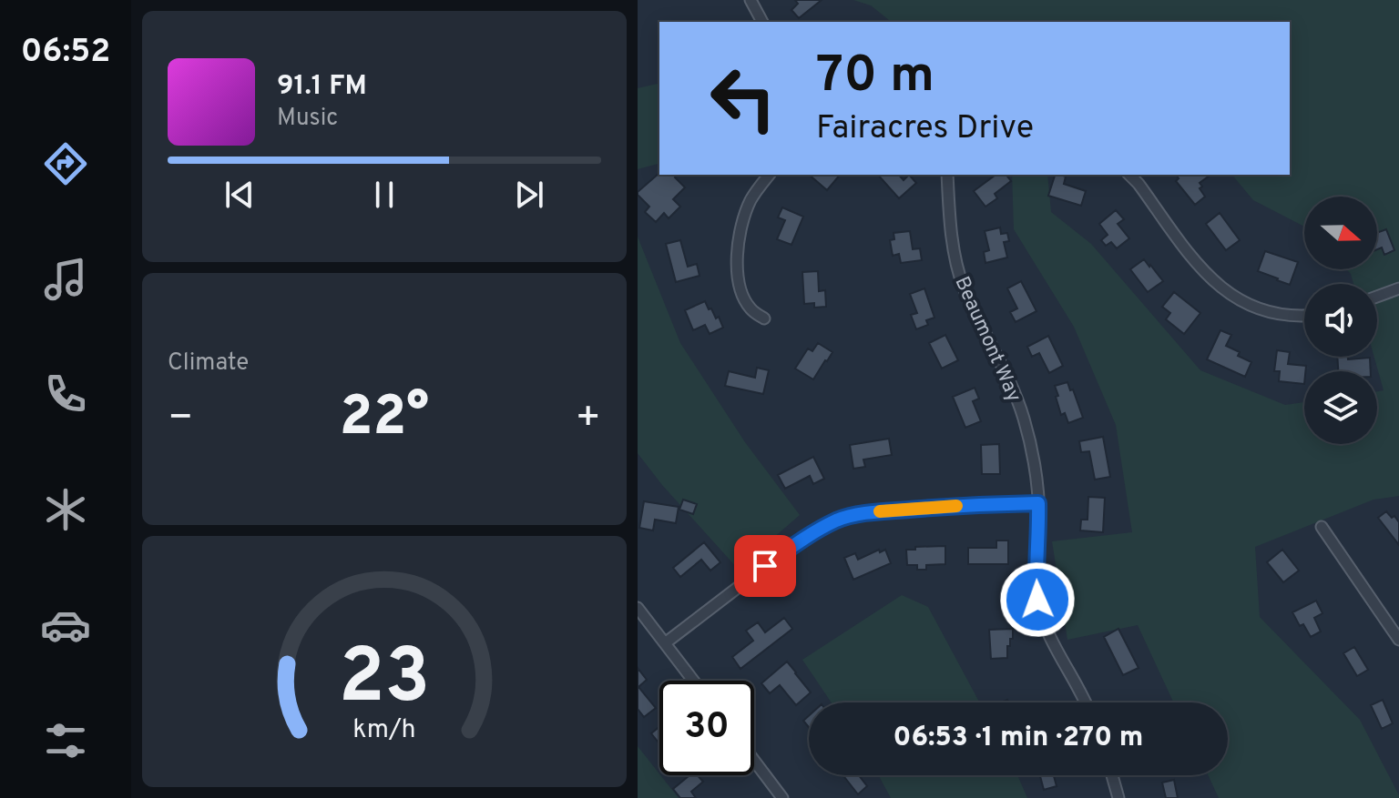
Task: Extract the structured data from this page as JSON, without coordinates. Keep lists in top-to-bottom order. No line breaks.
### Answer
{"streets":{"street":["Beaumont Way"]},"north":"right","page":{"tabs":"06:52","turn":["70 m","Fairacres Drive"],"song":["91.1 FM","Music"],"tile":"Climate","heat":["−","22°","+"],"limit":"30","trip":"06:53 · 1 min · 270 m","gauge":["23","km/h"]}}
